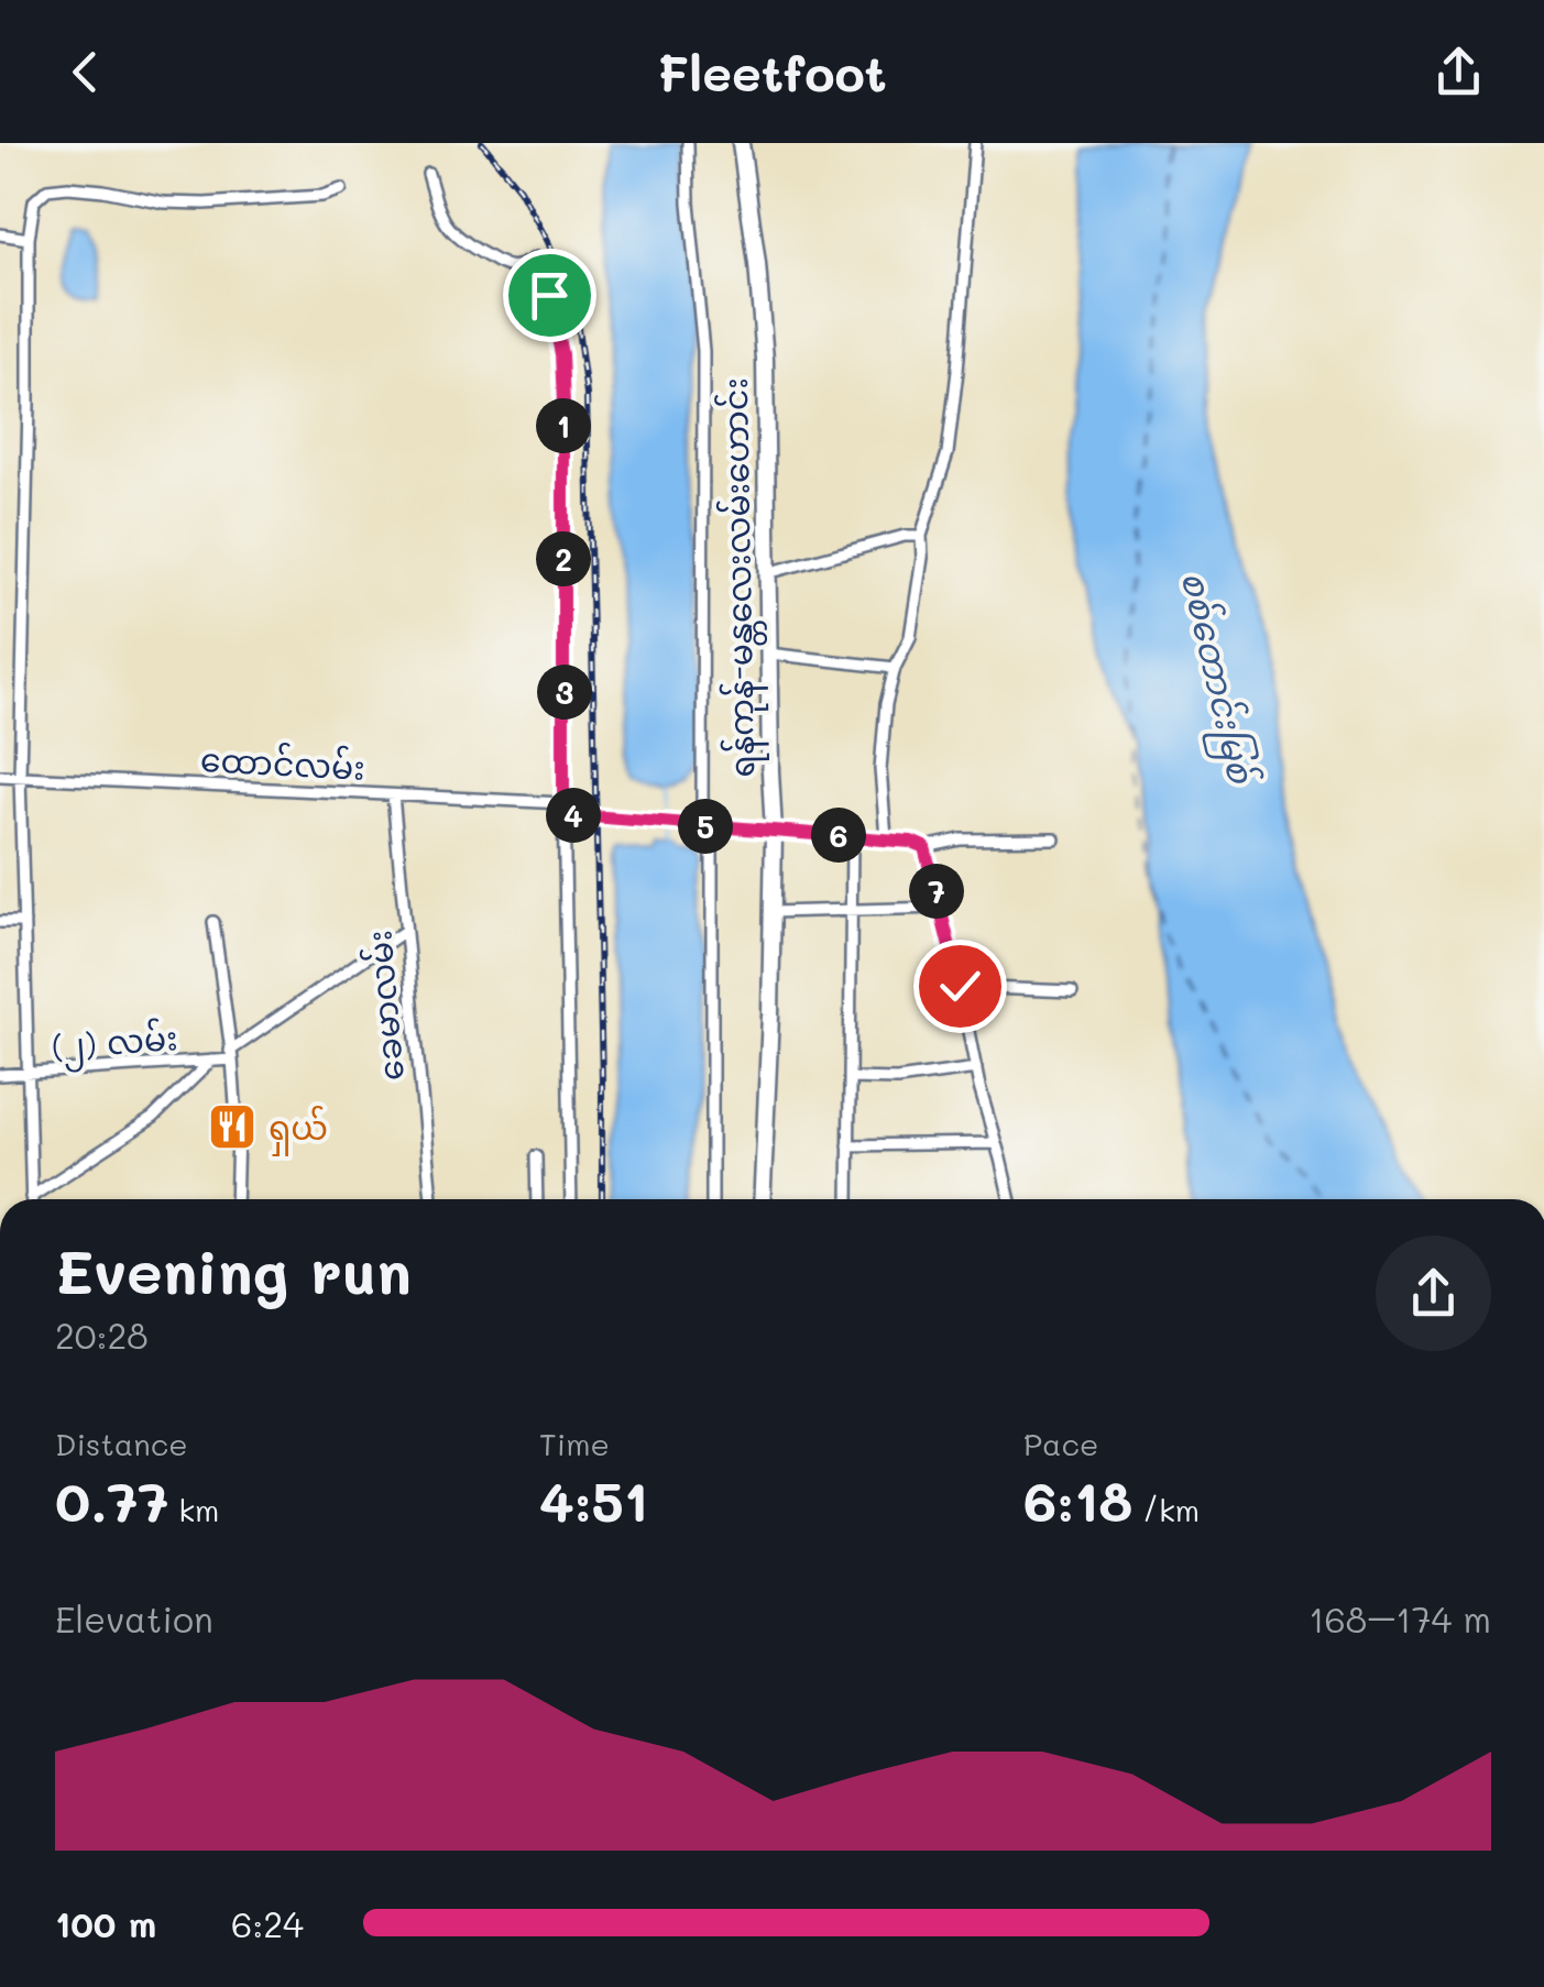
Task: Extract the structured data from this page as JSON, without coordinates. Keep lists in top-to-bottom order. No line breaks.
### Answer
{"streets":{"highway":["ရန်ကုန်-မန္တလေးလမ်းဟောင်း"],"street":["ထောင်လမ်း","ခေမာလမ်း","(၂) လမ်း"]},"crossings":[["ရန်ကုန်-မန္တလေးလမ်းဟောင်း","ထောင်လမ်း"],["ထောင်လမ်း","ခေမာလမ်း"]],"water":["စစ်တောင်းမြစ်"],"places":{"restaurant":["ရှယ်"]},"page":{"header":"Fleetfoot","pins":["1","2","3","4","5","6","7"],"heading":["Evening run","20:28"],"stats":[["Distance","0.77 km"],["Time","4:51"],["Pace","6:18 /km"]],"chart":["Elevation","168–174 m"],"list":[{"name":"100 m","note":"6:24"}]}}
